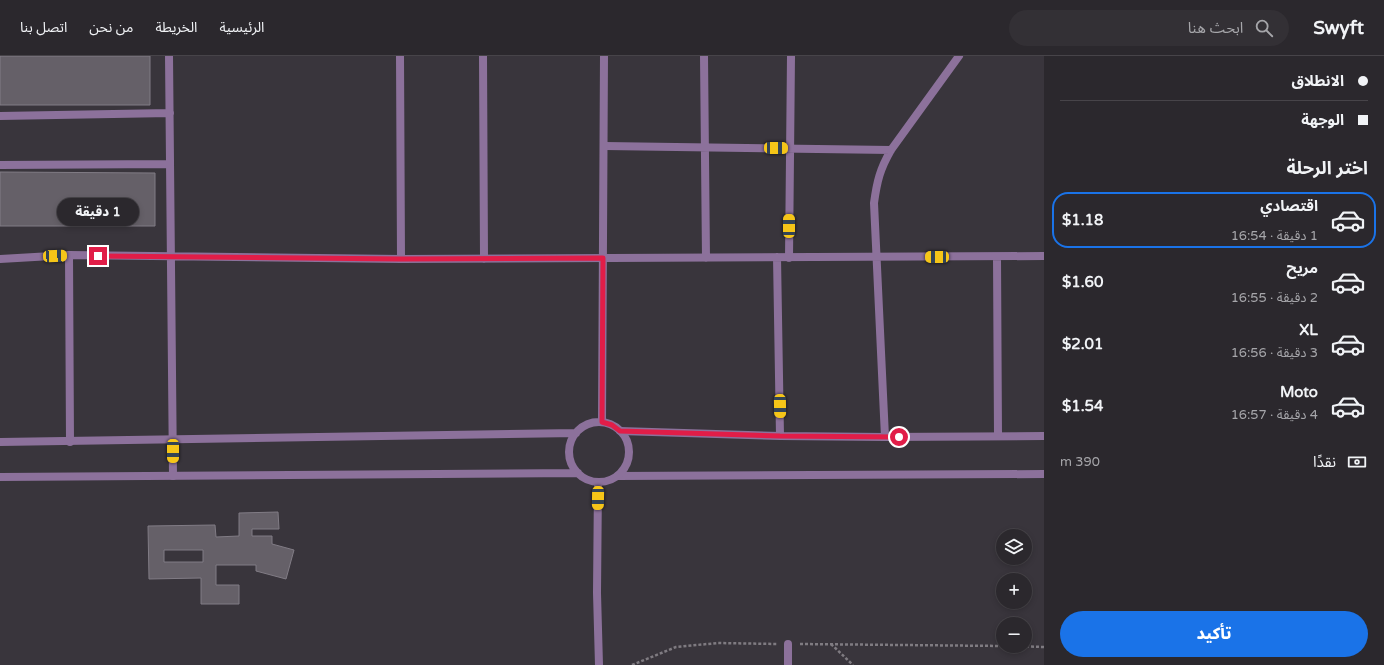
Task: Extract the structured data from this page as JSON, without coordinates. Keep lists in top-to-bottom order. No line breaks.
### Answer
{"page":{"header":"Swyft","search":"ابحث هنا","nav":["الرئيسية","الخريطة","من نحن","اتصل بنا"],"banner":["الانطلاق","الوجهة"],"heading":"اختر الرحلة","list":[{"name":"اقتصادي","note":"1 دقيقة · 16:54","value":"$1.18"},{"name":"مريح","note":"2 دقيقة · 16:55","value":"$1.60"},{"name":"XL","note":"3 دقيقة · 16:56","value":"$2.01"},{"name":"Moto","note":"4 دقيقة · 16:57","value":"$1.54"}],"bubble":"1 دقيقة","pay":["نقدًا","390 m"],"map_buttons":["+","−"],"buttons":"تأكيد"}}
